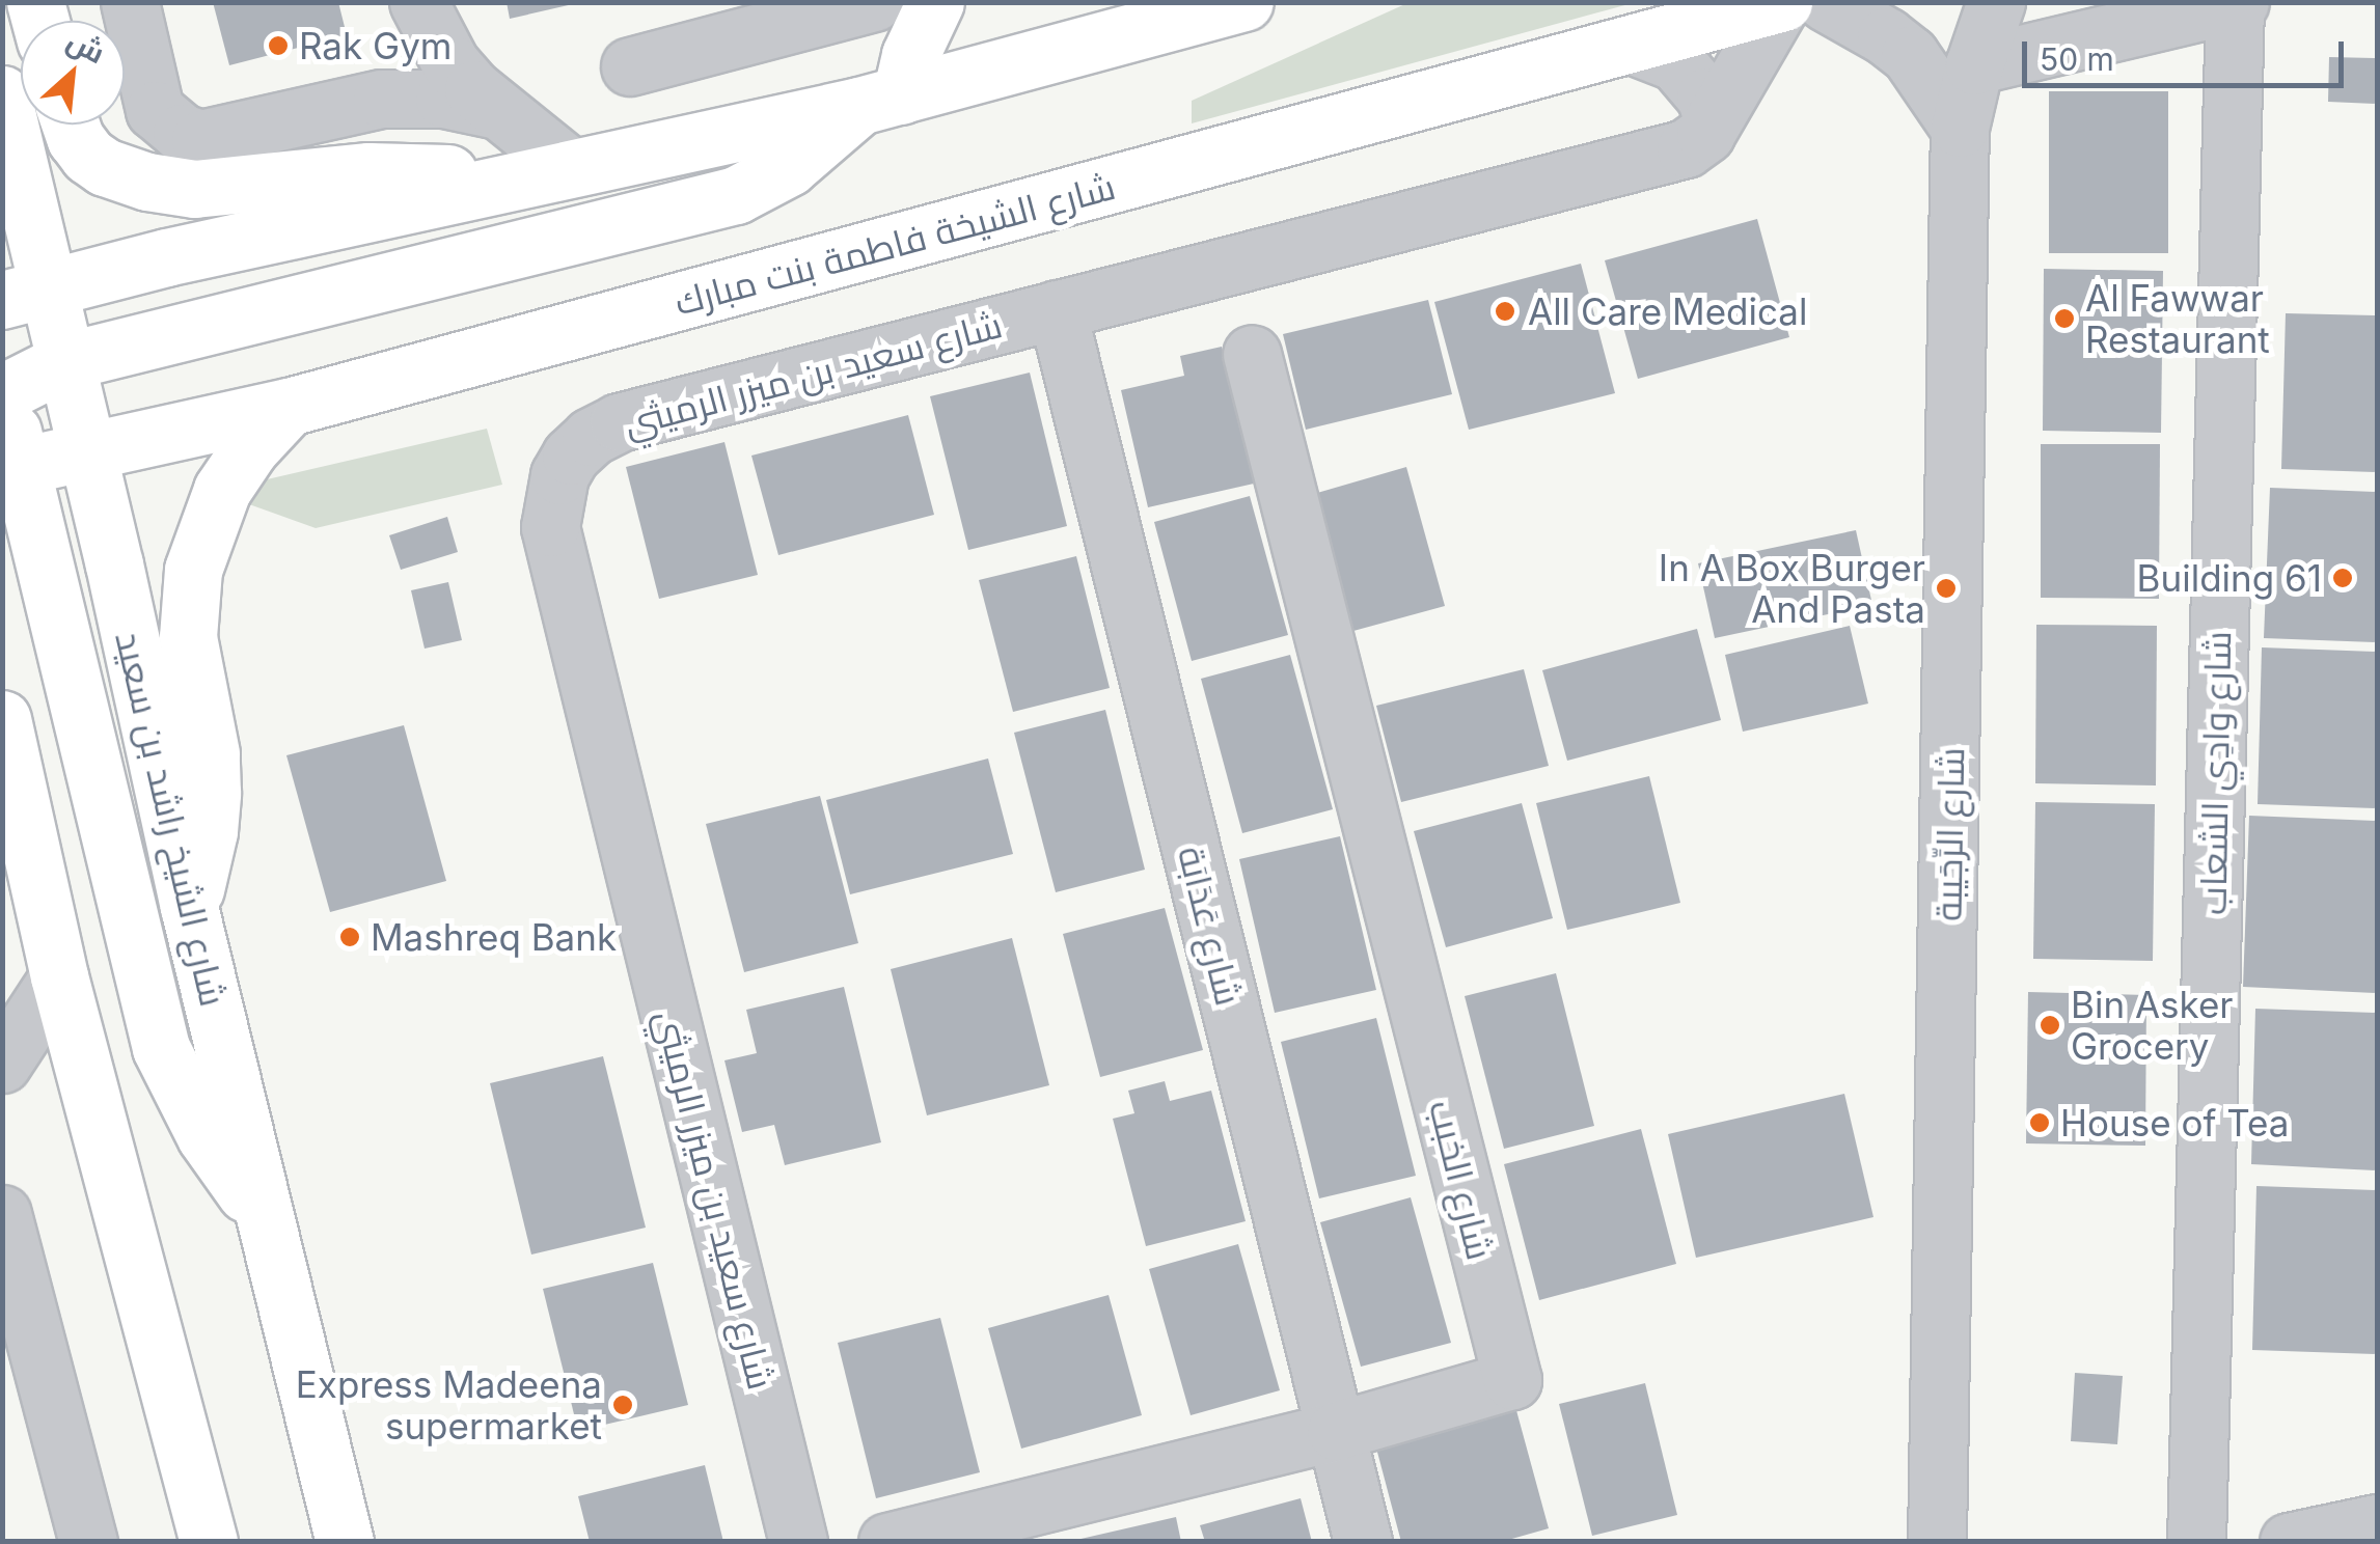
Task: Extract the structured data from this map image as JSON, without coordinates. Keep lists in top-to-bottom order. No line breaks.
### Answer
{"streets":{"main road":["شارع الشيخة فاطمة بنت مبارك","شارع الشيخ راشد بن سعيد"],"street":["شارع سعيد بن ميزر الرميثي","شارع وادِي الشعاب","شارع الرِّجَيبة","شارع عَدَابَة","شارع الخبب"]},"crossings":[["شارع الشيخة فاطمة بنت مبارك","شارع سعيد بن ميزر الرميثي"],["شارع الشيخة فاطمة بنت مبارك","شارع الشيخ راشد بن سعيد"],["شارع سعيد بن ميزر الرميثي","شارع عَدَابَة"],["شارع عَدَابَة","شارع الخبب"]],"places":["Rak Gym","All Care Medical","Al Fawwar Restaurant","Building 61","In A Box Burger And Pasta","Mashreq Bank","Bin Asker Grocery","House of Tea","Express Madeena supermarket"],"scale_bar":"50 m","north":"top right"}
